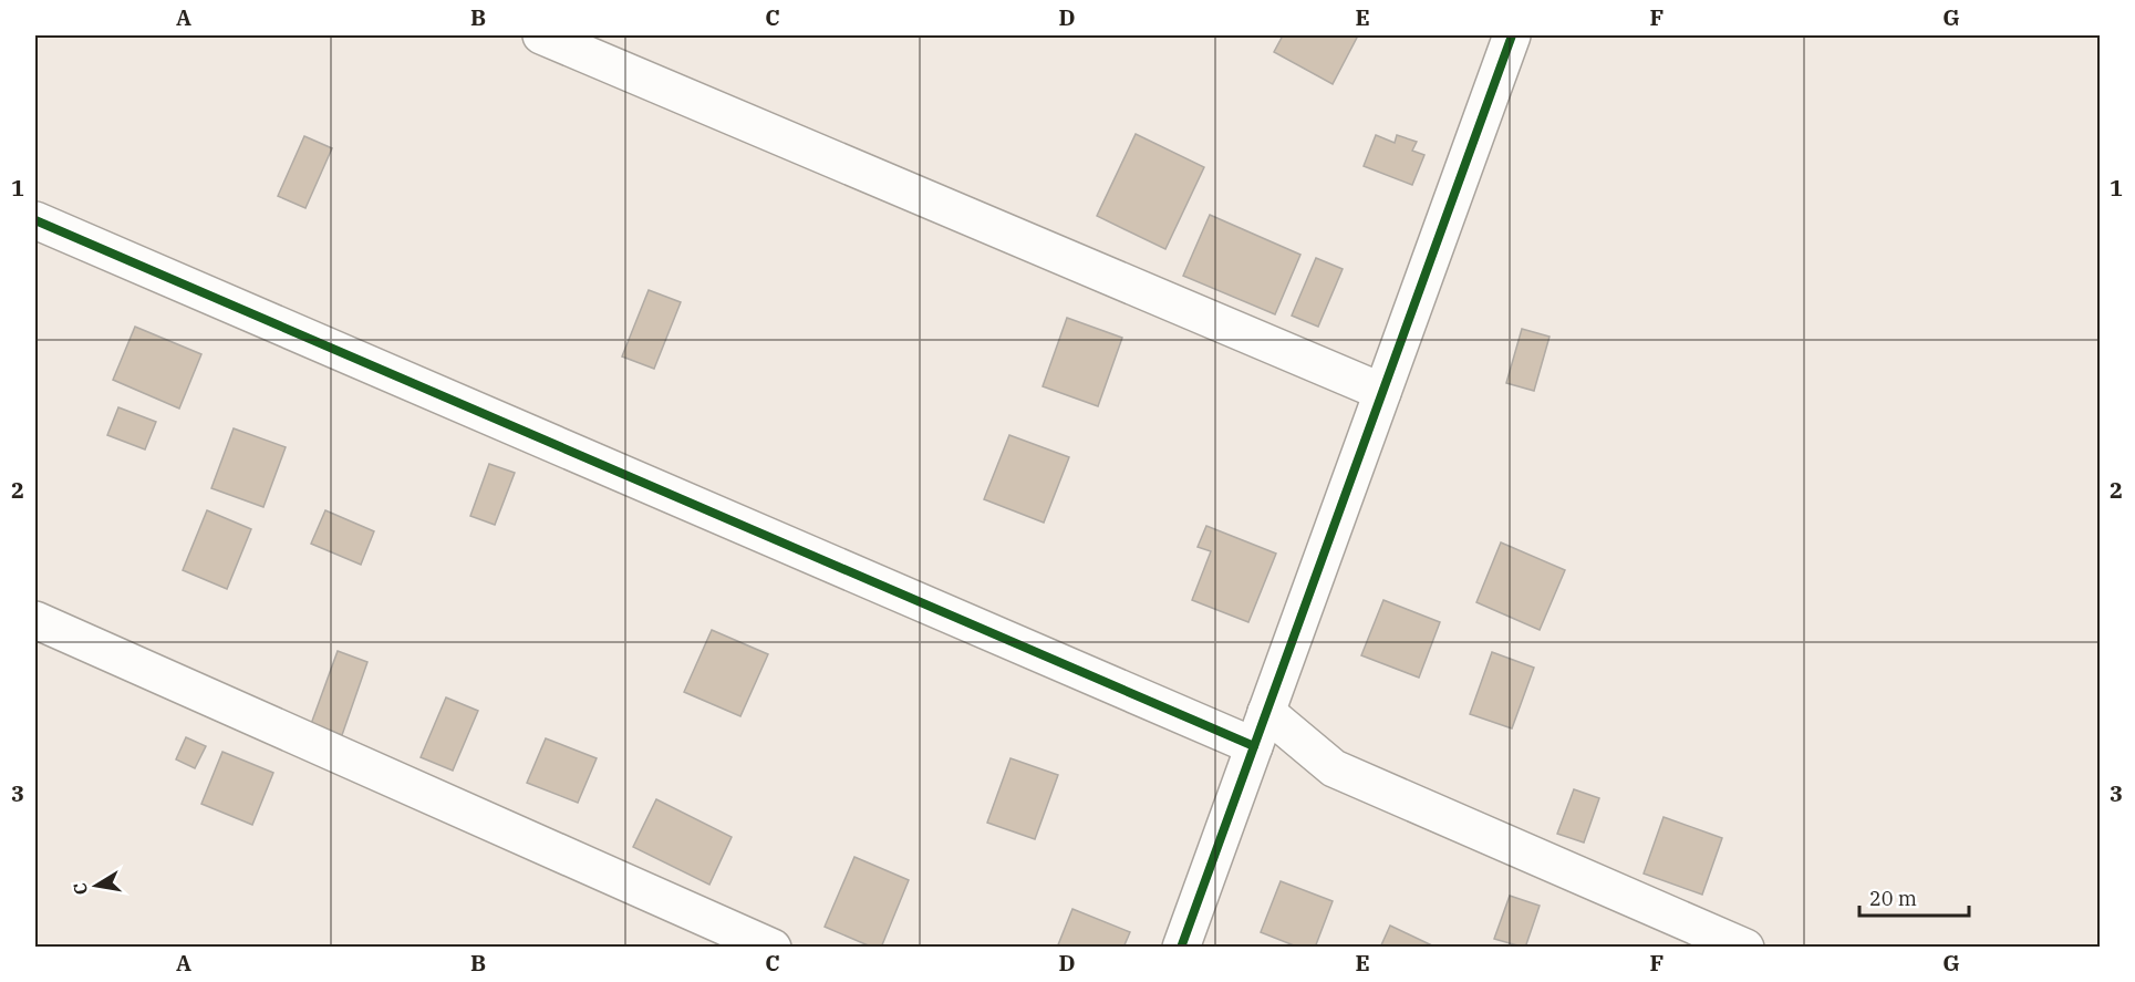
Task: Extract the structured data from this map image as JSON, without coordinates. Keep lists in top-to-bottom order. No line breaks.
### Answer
{"scale_bar":"20 m","north":"left","grid":{"columns":["A","B","C","D","E","F","G"],"rows":["1","2","3"]}}
